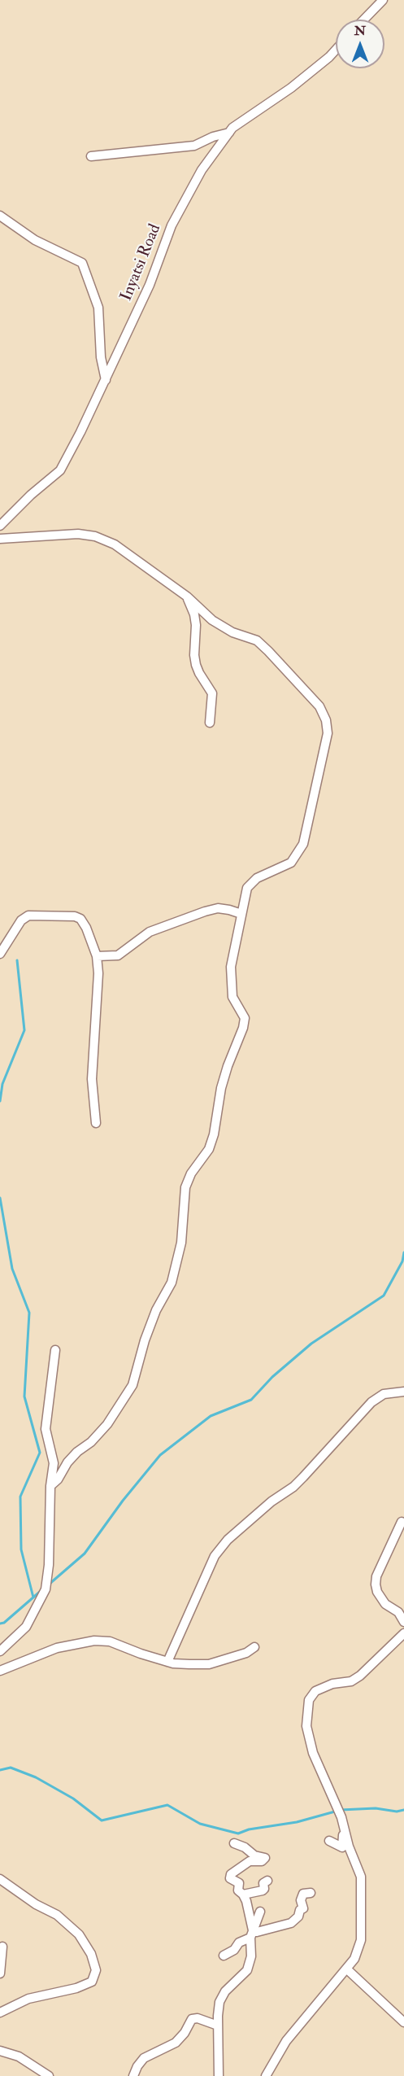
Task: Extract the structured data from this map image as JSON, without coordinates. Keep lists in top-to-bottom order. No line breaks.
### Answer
{"streets":{"street":["Inyatsi Road"]},"north":"top"}
